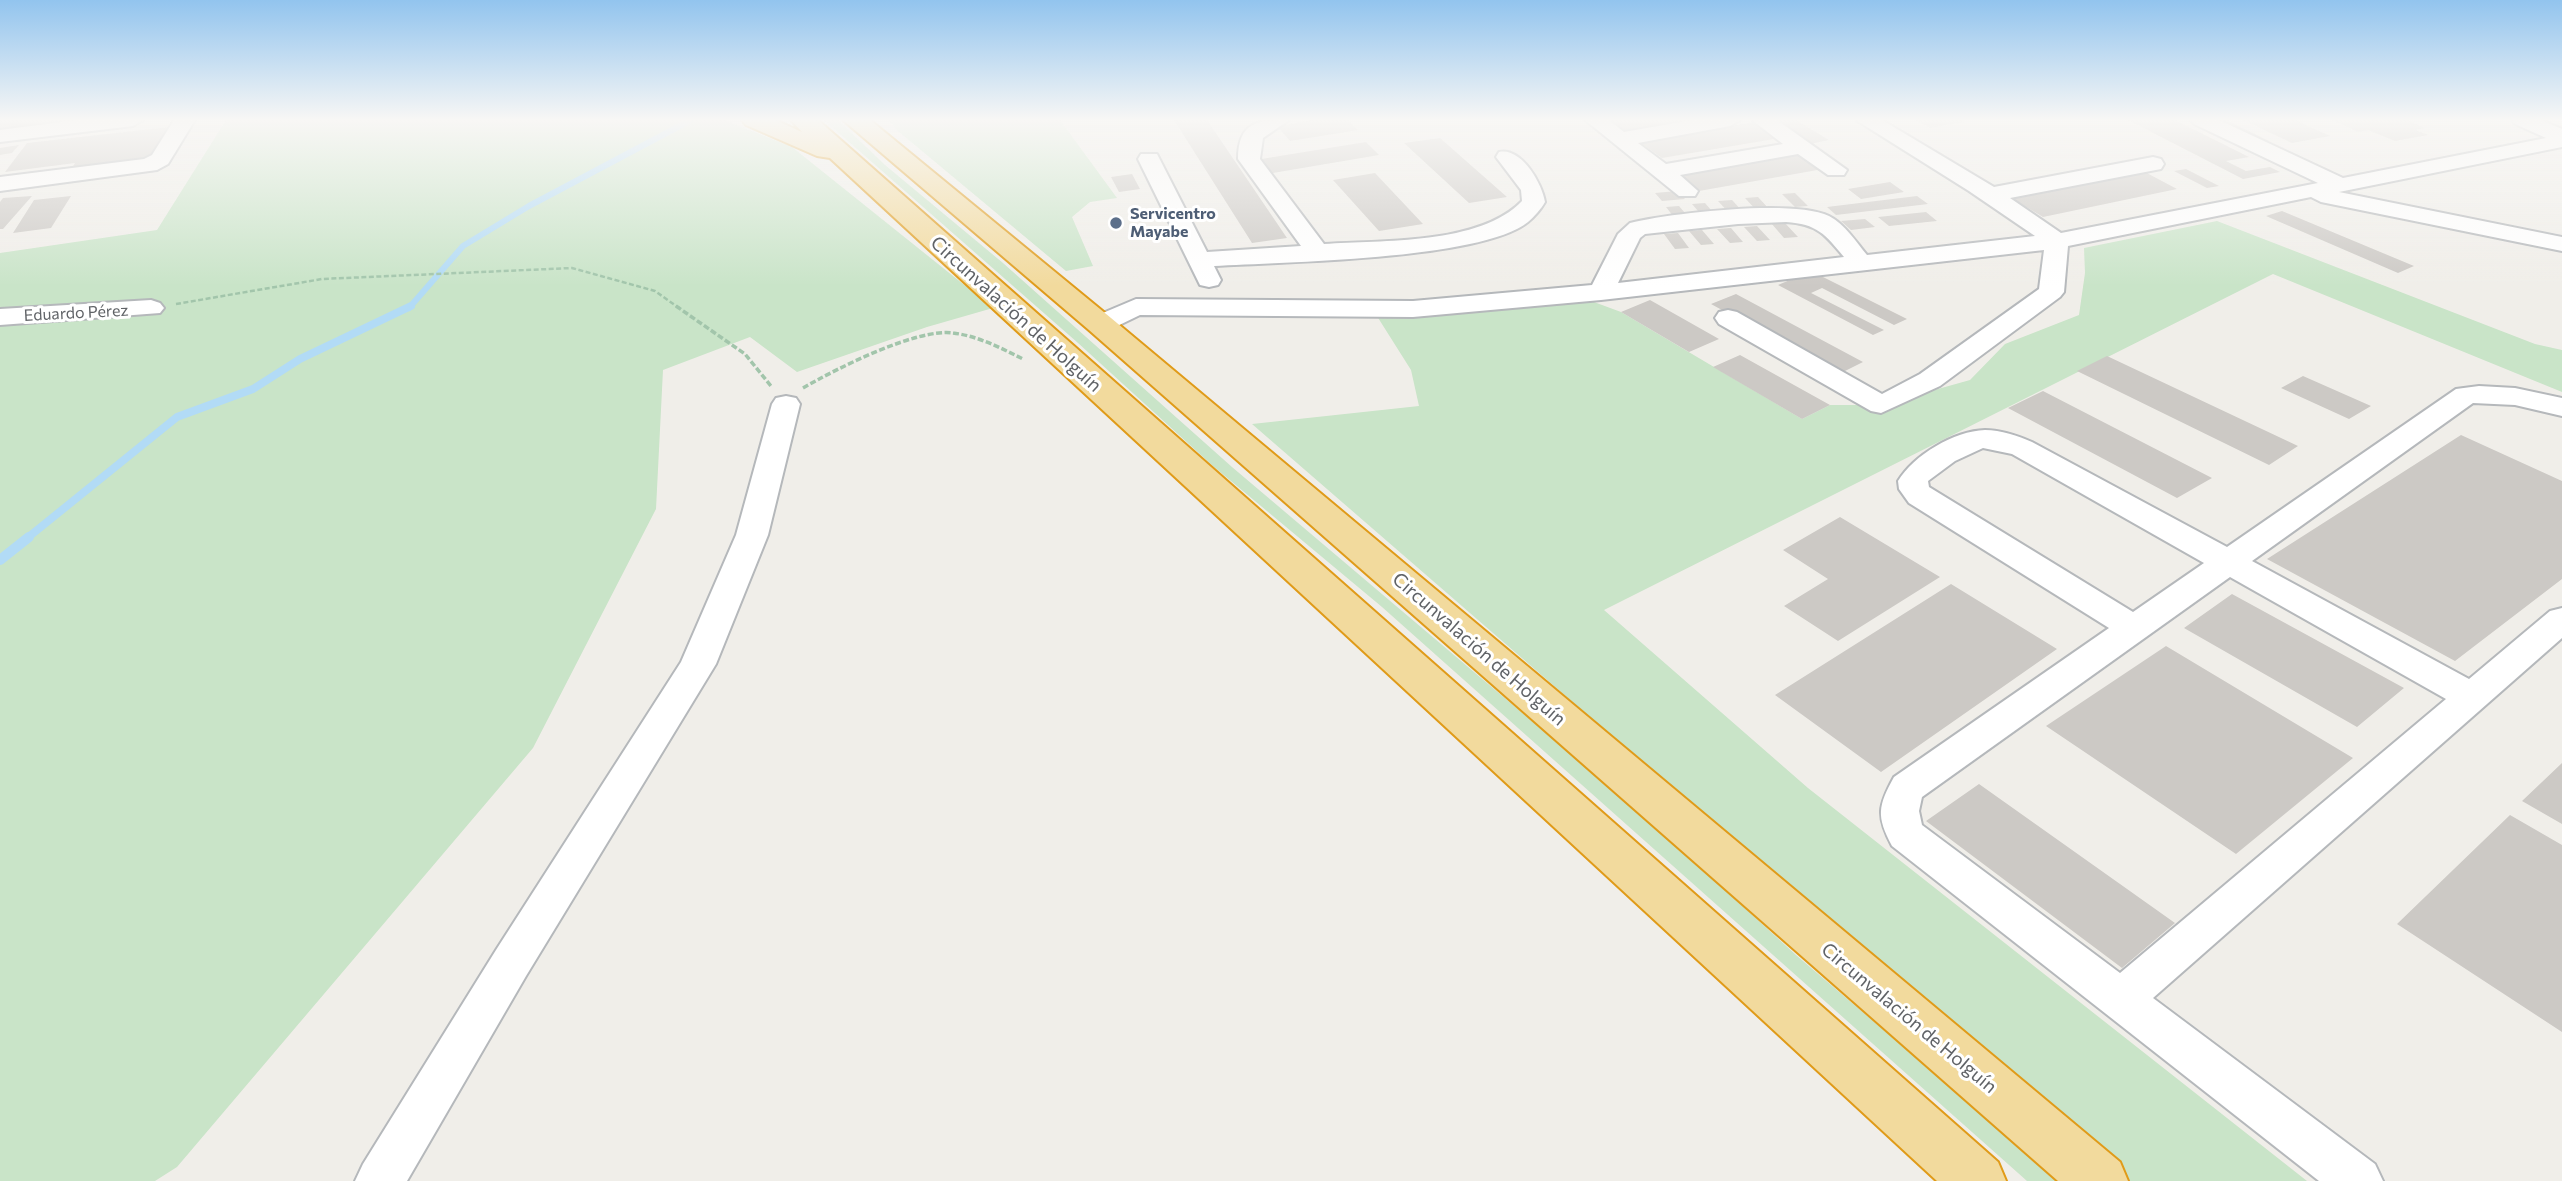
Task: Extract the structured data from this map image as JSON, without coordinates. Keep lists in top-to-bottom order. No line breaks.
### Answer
{"streets":{"highway":["Circunvalación de Holguín"],"street":["Eduardo Pérez"]},"places":["Servicentro Mayabe"]}
